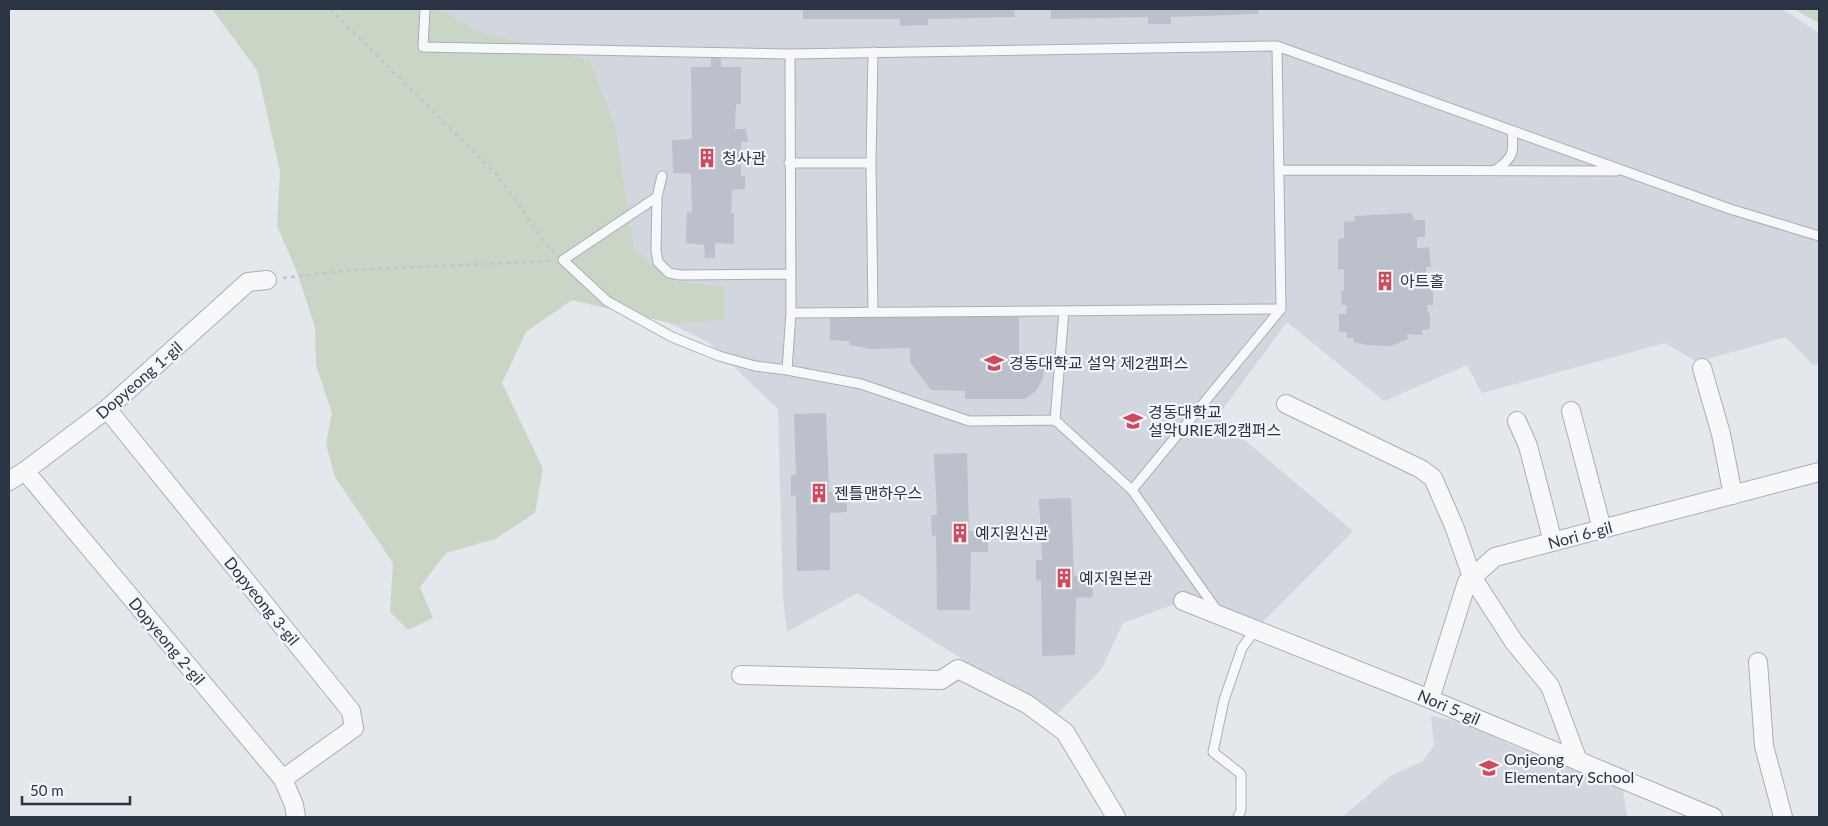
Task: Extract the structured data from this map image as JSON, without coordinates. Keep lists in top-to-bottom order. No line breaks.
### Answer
{"streets":{"street":["Dopyeong 1-gil","Nori 6-gil","Dopyeong 3-gil","Dopyeong 2-gil","Nori 5-gil"]},"crossings":[["Dopyeong 1-gil","Dopyeong 3-gil"],["Dopyeong 1-gil","Dopyeong 2-gil"],["Nori 6-gil","Nori 5-gil"],["Dopyeong 3-gil","Dopyeong 2-gil"]],"places":{"building":["청사관","아트홀","젠틀맨하우스","예지원신관","예지원본관"],"school or university":["경동대학교 설악 제2캠퍼스","경동대학교 설악URIE제2캠퍼스","Onjeong Elementary School"]},"scale_bar":"50 m"}
